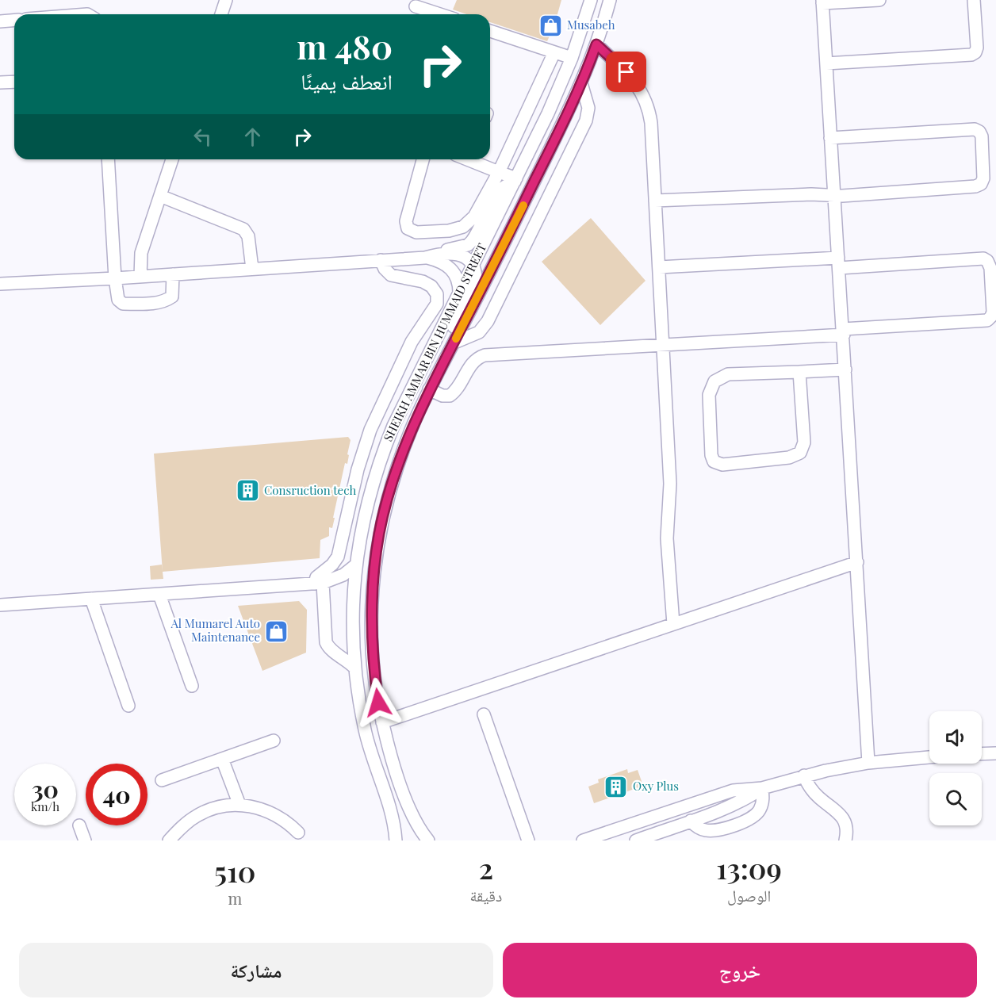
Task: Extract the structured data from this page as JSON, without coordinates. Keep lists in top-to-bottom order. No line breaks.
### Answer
{"streets":{"street":["SHEIKH AMMAR BIN HUMMAID STREET"]},"places":{"shop":["Musabeh","Al Mumarel Auto Maintenance"],"building":["Consruction tech","Oxy Plus"]},"page":{"turn":["480 m","انعطف يمينًا"],"speed":"30 km/h","limit":"40","eta":["13:09","الوصول","2","دقيقة","510","m"],"buttons":["خروج","مشاركة"]}}
